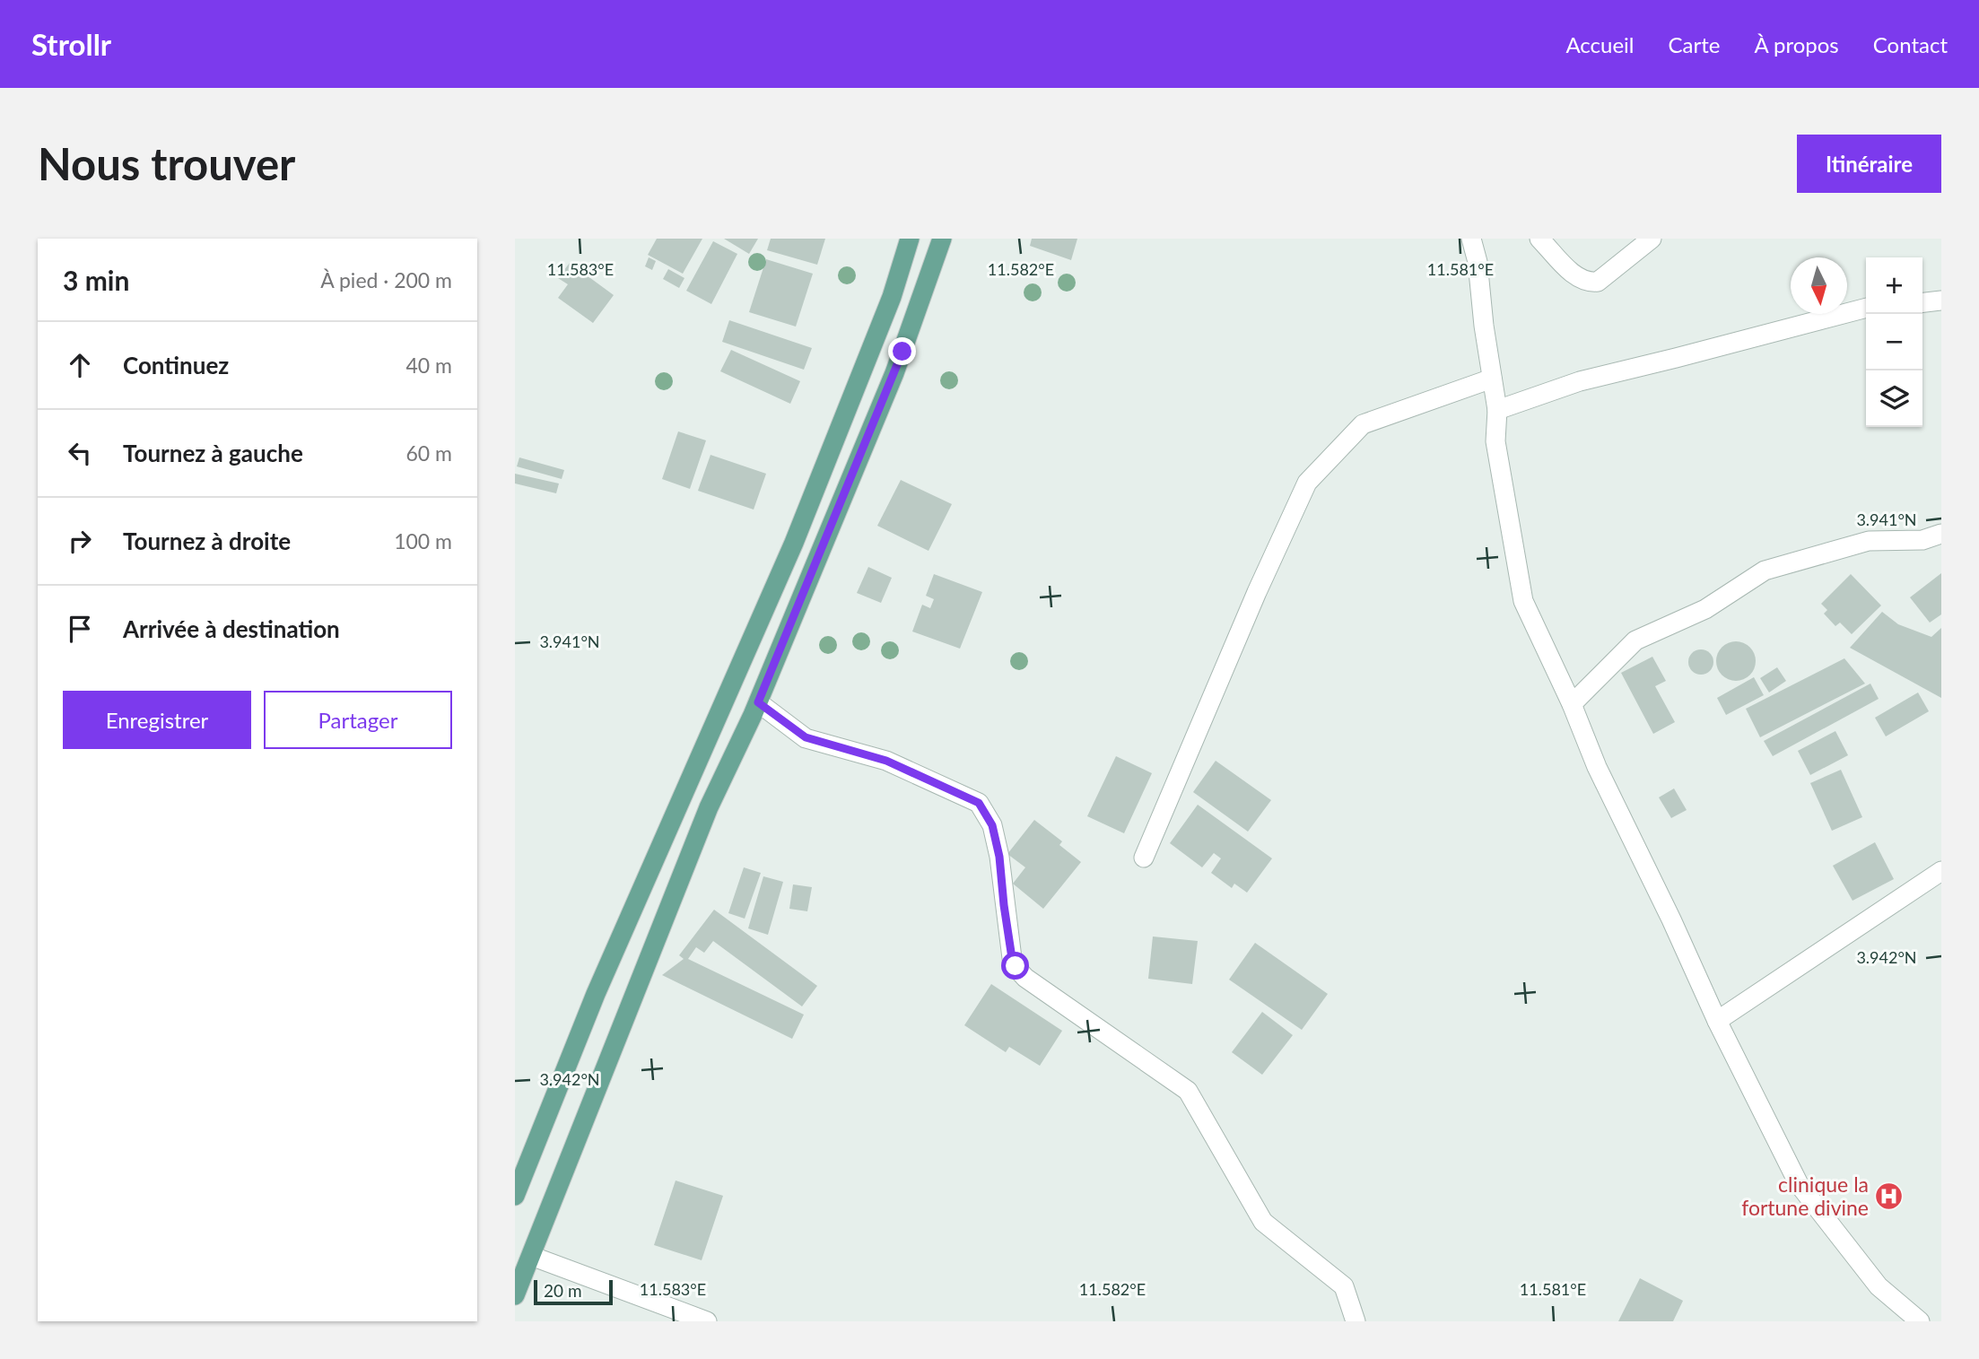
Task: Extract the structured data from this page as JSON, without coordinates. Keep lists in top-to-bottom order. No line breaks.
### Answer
{"places":{"hospital":["clinique la fortune divine"]},"scale_bar":"20 m","north":"bottom","page":{"header":"Strollr","nav":["Accueil","Carte","À propos","Contact"],"buttons":["Itinéraire",["Enregistrer","Partager"]],"title":"Nous trouver","heading":["3 min","À pied · 200 m"],"map_buttons":["+","−"],"list":[["Continuez","40 m"],["Tournez à gauche","60 m"],["Tournez à droite","100 m"],"Arrivée à destination"],"scale":"20 m"},"coordinates":["11.583°E","11.582°E","11.581°E","3.941°N","3.942°N"]}
